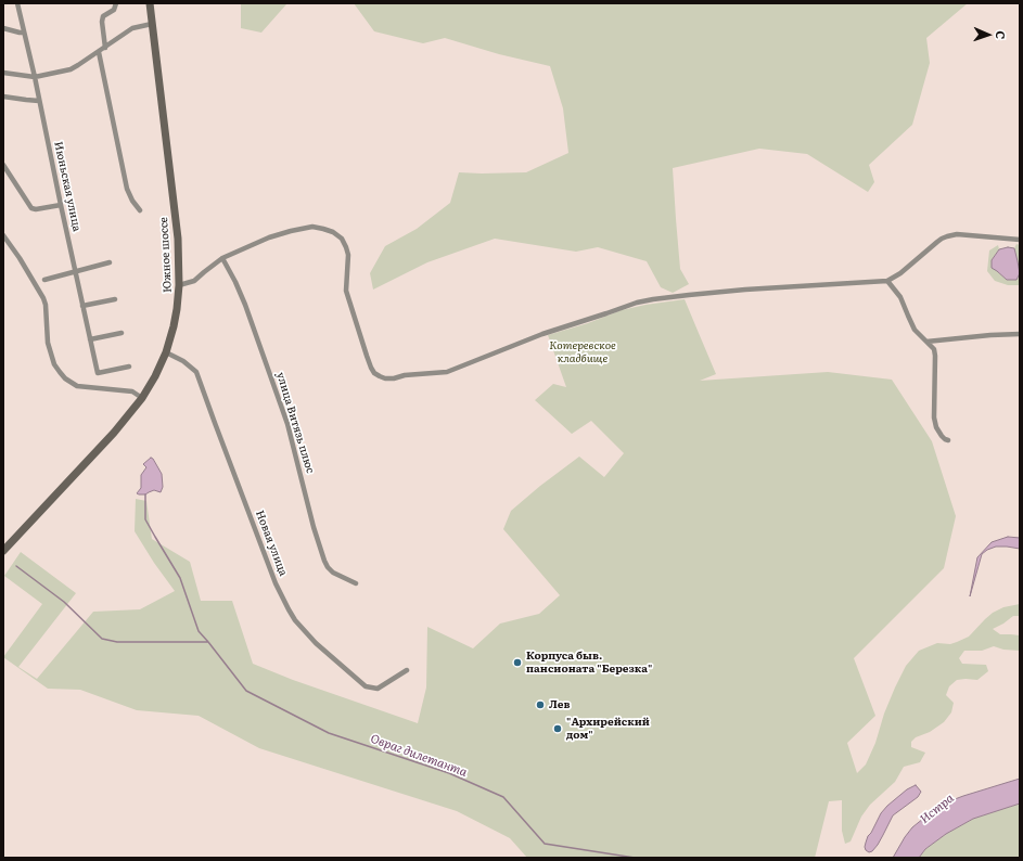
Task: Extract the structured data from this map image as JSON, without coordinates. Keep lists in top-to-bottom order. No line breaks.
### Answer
{"streets":{"main road":["Южное шоссе"],"street":["Июньская улица","улица Витязь плюс","Новая улица"]},"crossings":[["Южное шоссе","Новая улица"]],"water":["Овраг дилетанта","Истра"],"parks":["Котеревское кладбище"],"places":["Корпуса быв. пансионата \"Березка\"","Лев","\"Архирейский дом\""],"north":"right"}
